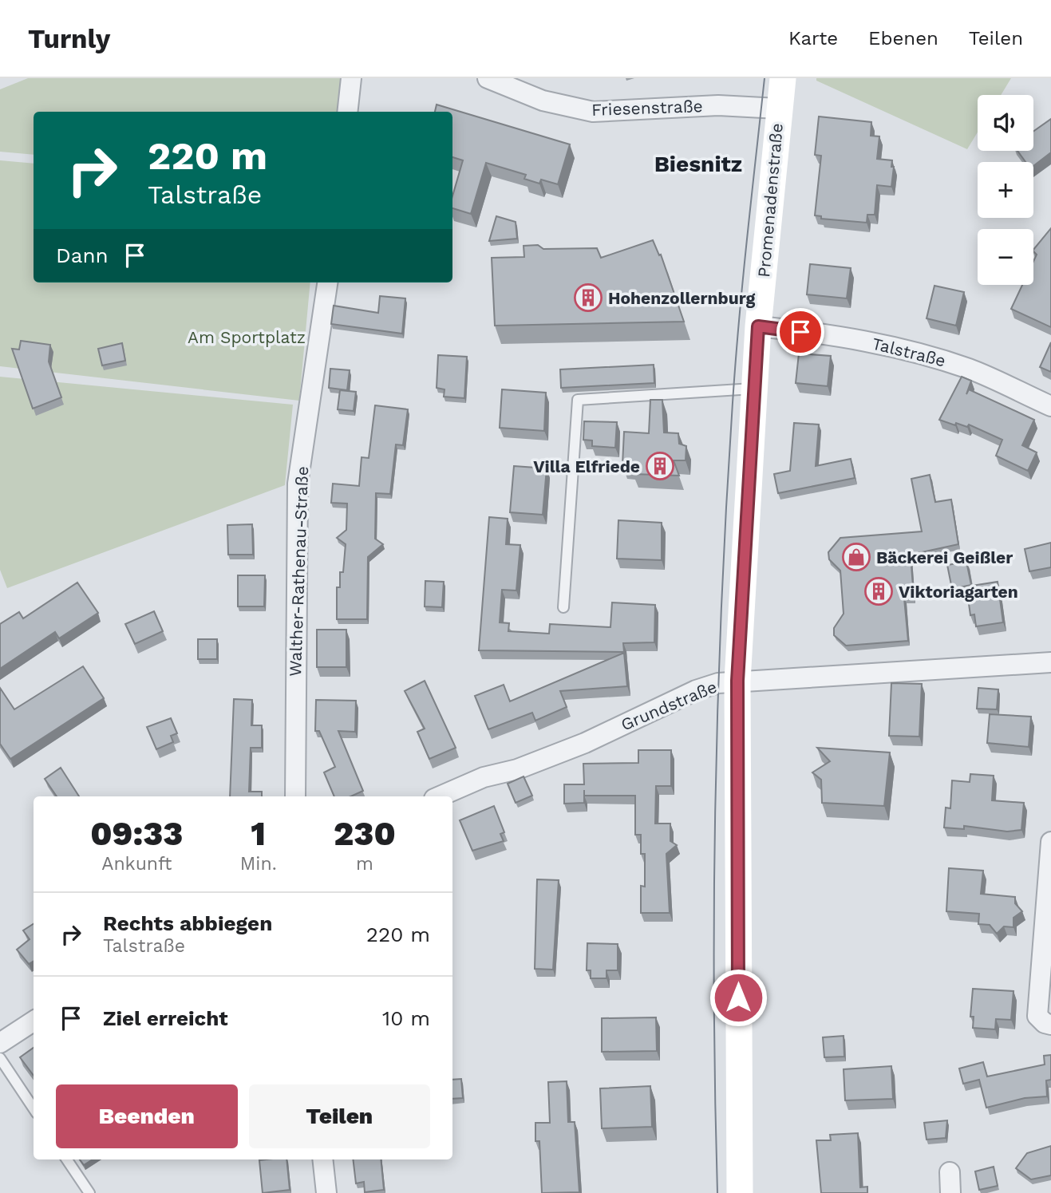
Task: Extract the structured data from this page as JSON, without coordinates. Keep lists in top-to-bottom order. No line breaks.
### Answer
{"streets":{"main road":["Promenadenstraße"],"street":["Friesenstraße","Talstraße","Walther-Rathenau-Straße","Grundstraße"]},"crossings":[["Friesenstraße","Promenadenstraße"],["Promenadenstraße","Talstraße"],["Promenadenstraße","Grundstraße"]],"districts":["Biesnitz"],"parks":["Am Sportplatz"],"places":{"building":["Hohenzollernburg","Villa Elfriede","Viktoriagarten"],"shop":["Bäckerei Geißler"]},"page":{"header":"Turnly","nav":["Karte","Ebenen","Teilen"],"map_buttons":["+","−"],"turn":["220 m","Talstraße"],"then":"Dann","eta":["09:33","Ankunft","1","Min.","230","m"],"list":[{"name":"Rechts abbiegen","note":"Talstraße","value":"220 m"},{"name":"Ziel erreicht","value":"10 m"}],"buttons":["Beenden","Teilen"]}}
